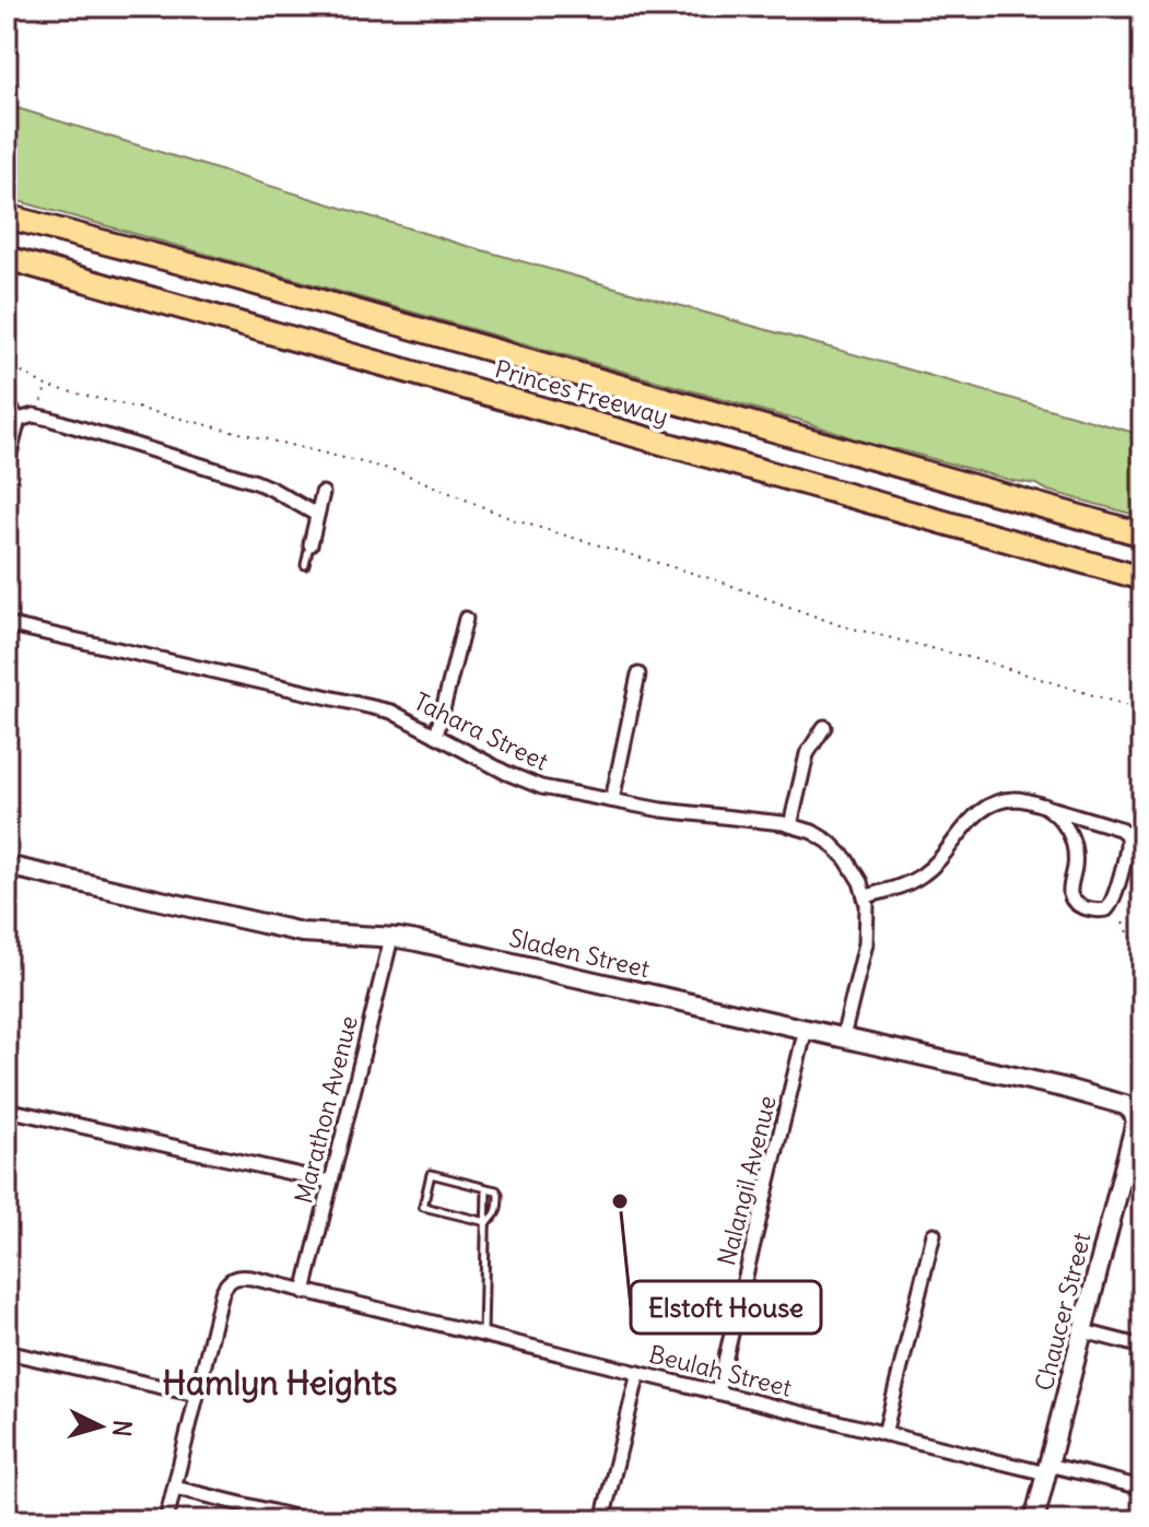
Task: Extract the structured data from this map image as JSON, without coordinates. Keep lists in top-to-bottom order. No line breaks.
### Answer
{"streets":{"highway":["Princes Freeway"],"street":["Tahara Street","Sladen Street","Marathon Avenue","Nalangil Avenue","Chaucer Street","Beulah Street"]},"crossings":[["Tahara Street","Sladen Street"],["Sladen Street","Marathon Avenue"],["Sladen Street","Nalangil Avenue"],["Sladen Street","Chaucer Street"],["Marathon Avenue","Beulah Street"],["Nalangil Avenue","Beulah Street"],["Chaucer Street","Beulah Street"]],"districts":["Hamlyn Heights"],"places":["Elstoft House"],"north":"right"}
